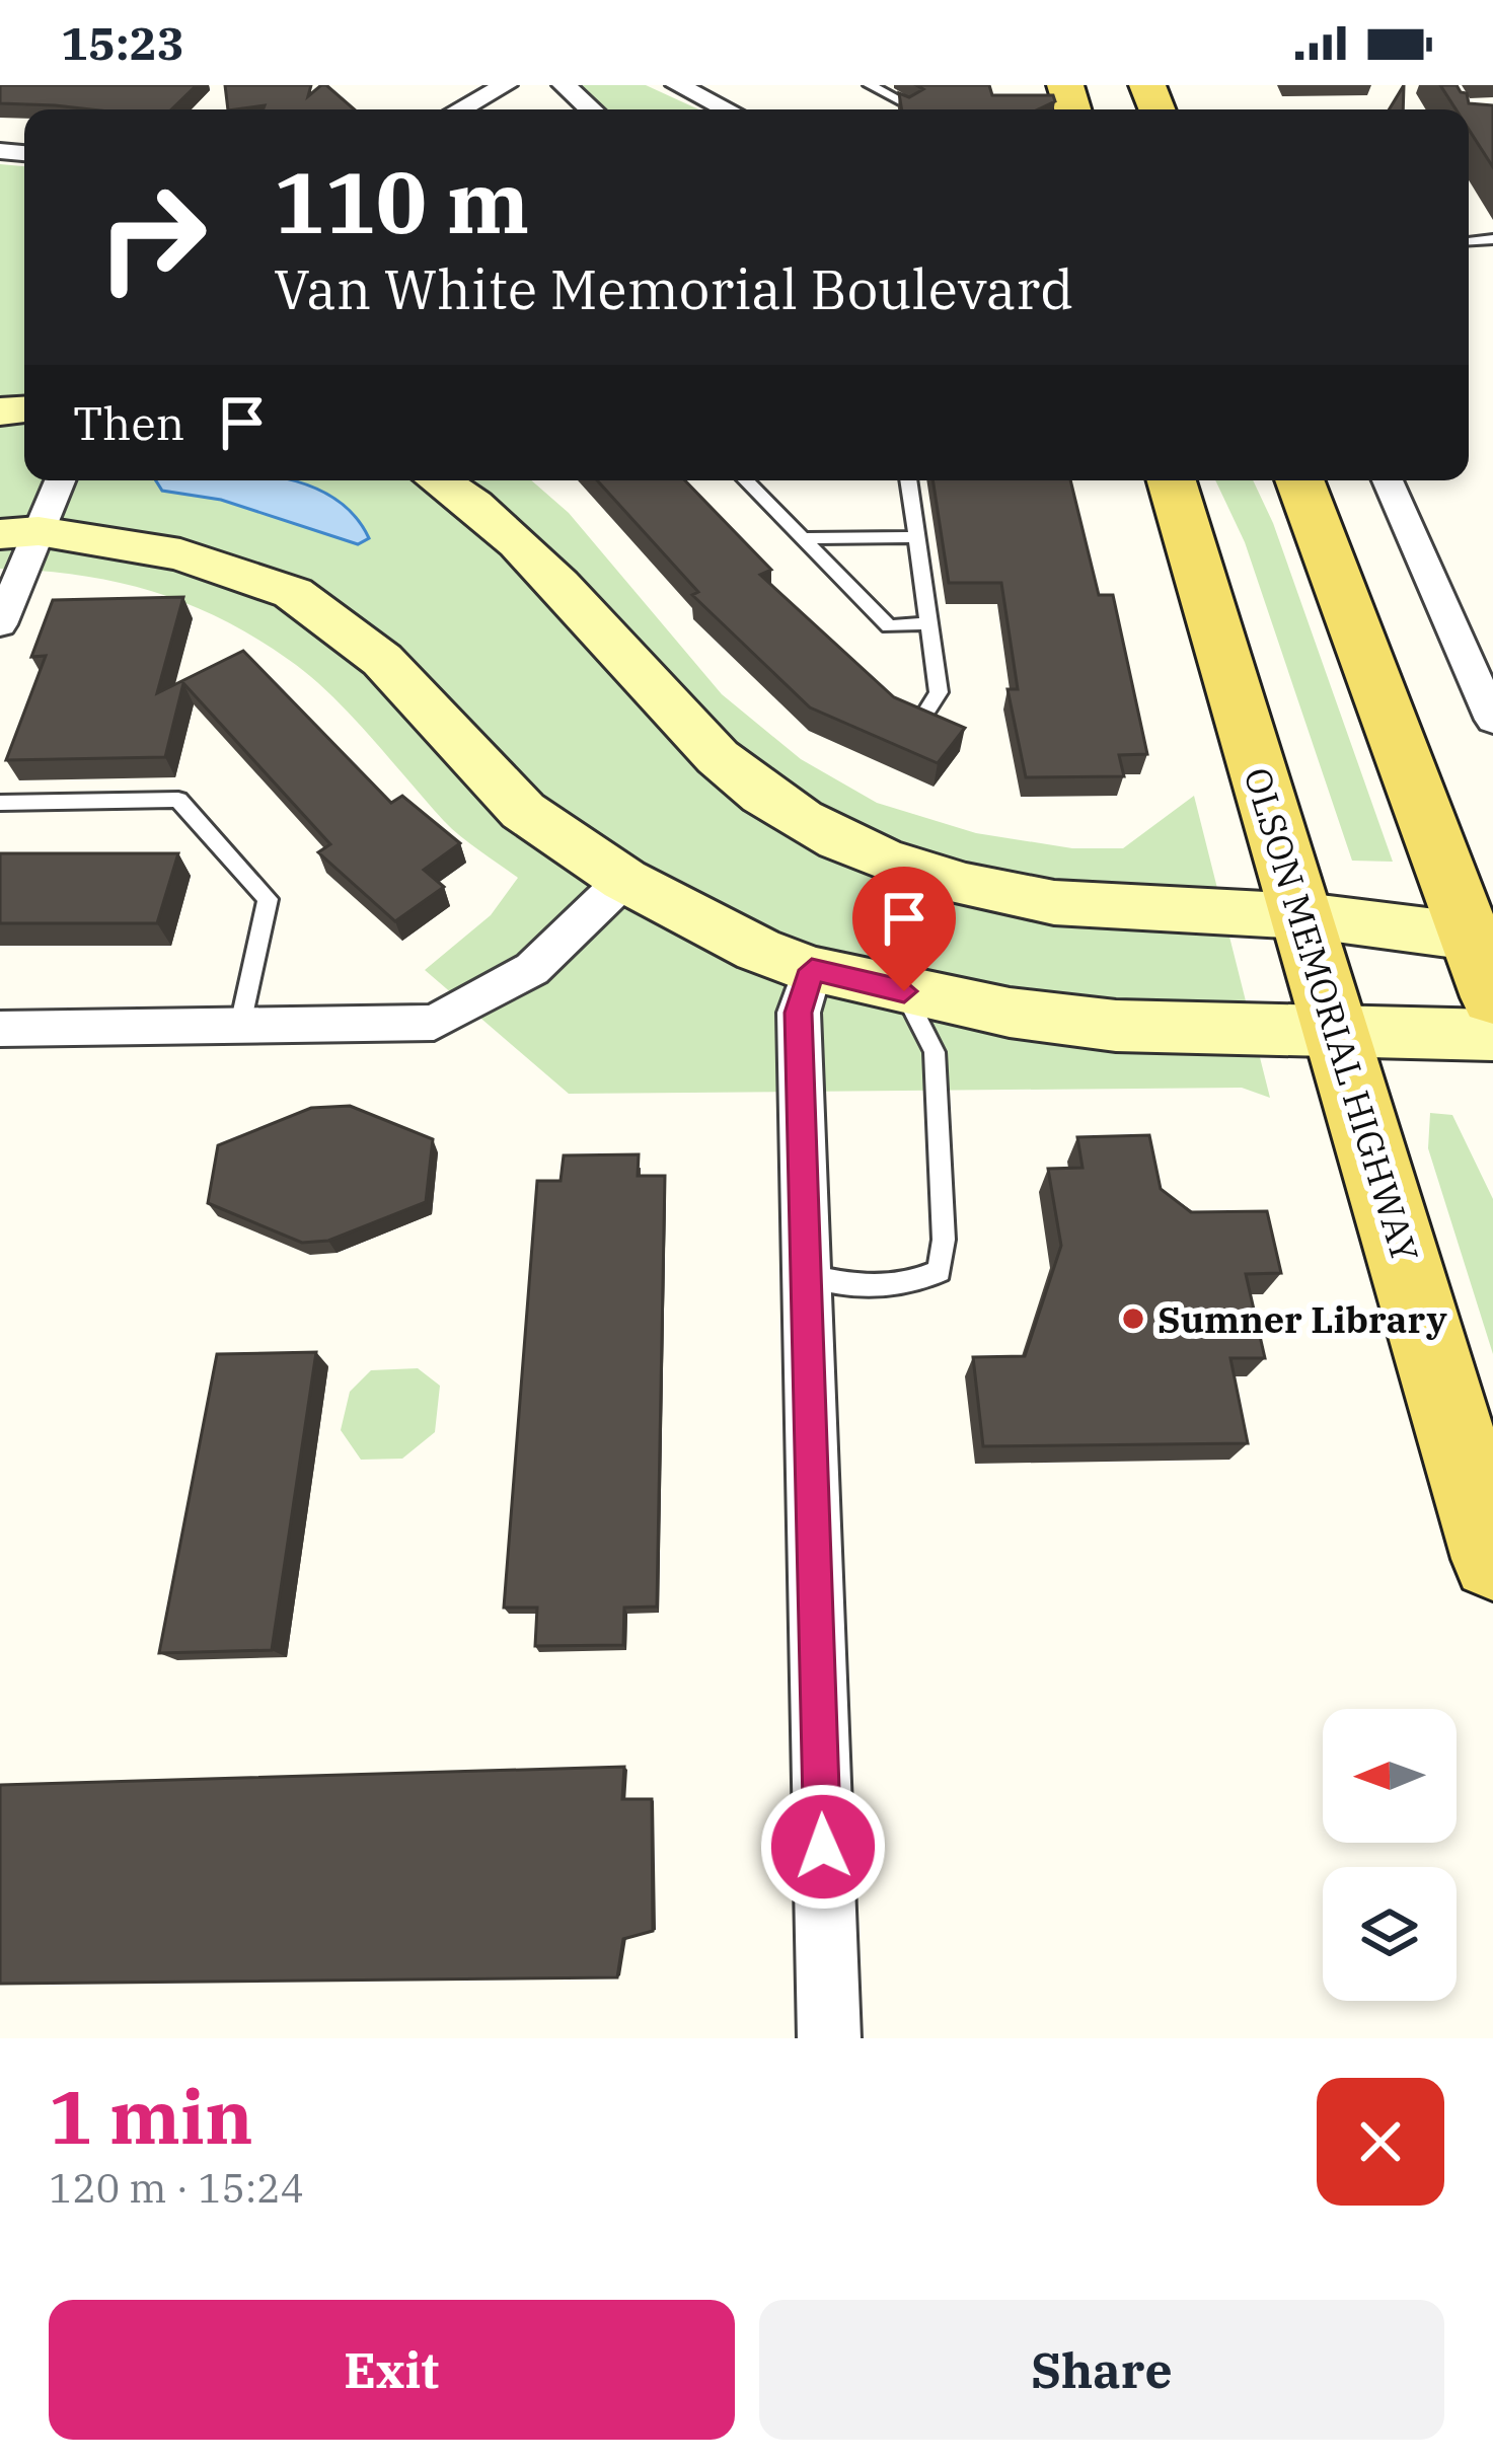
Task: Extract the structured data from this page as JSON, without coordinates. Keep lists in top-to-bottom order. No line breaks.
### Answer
{"streets":{"main road":["OLSON MEMORIAL HIGHWAY"]},"places":["Sumner Library"],"north":"left","page":{"status":"15:23","turn":["110 m","Van White Memorial Boulevard"],"then":"Then","heading":["1 min","120 m · 15:24"],"buttons":["Exit","Share"]}}
